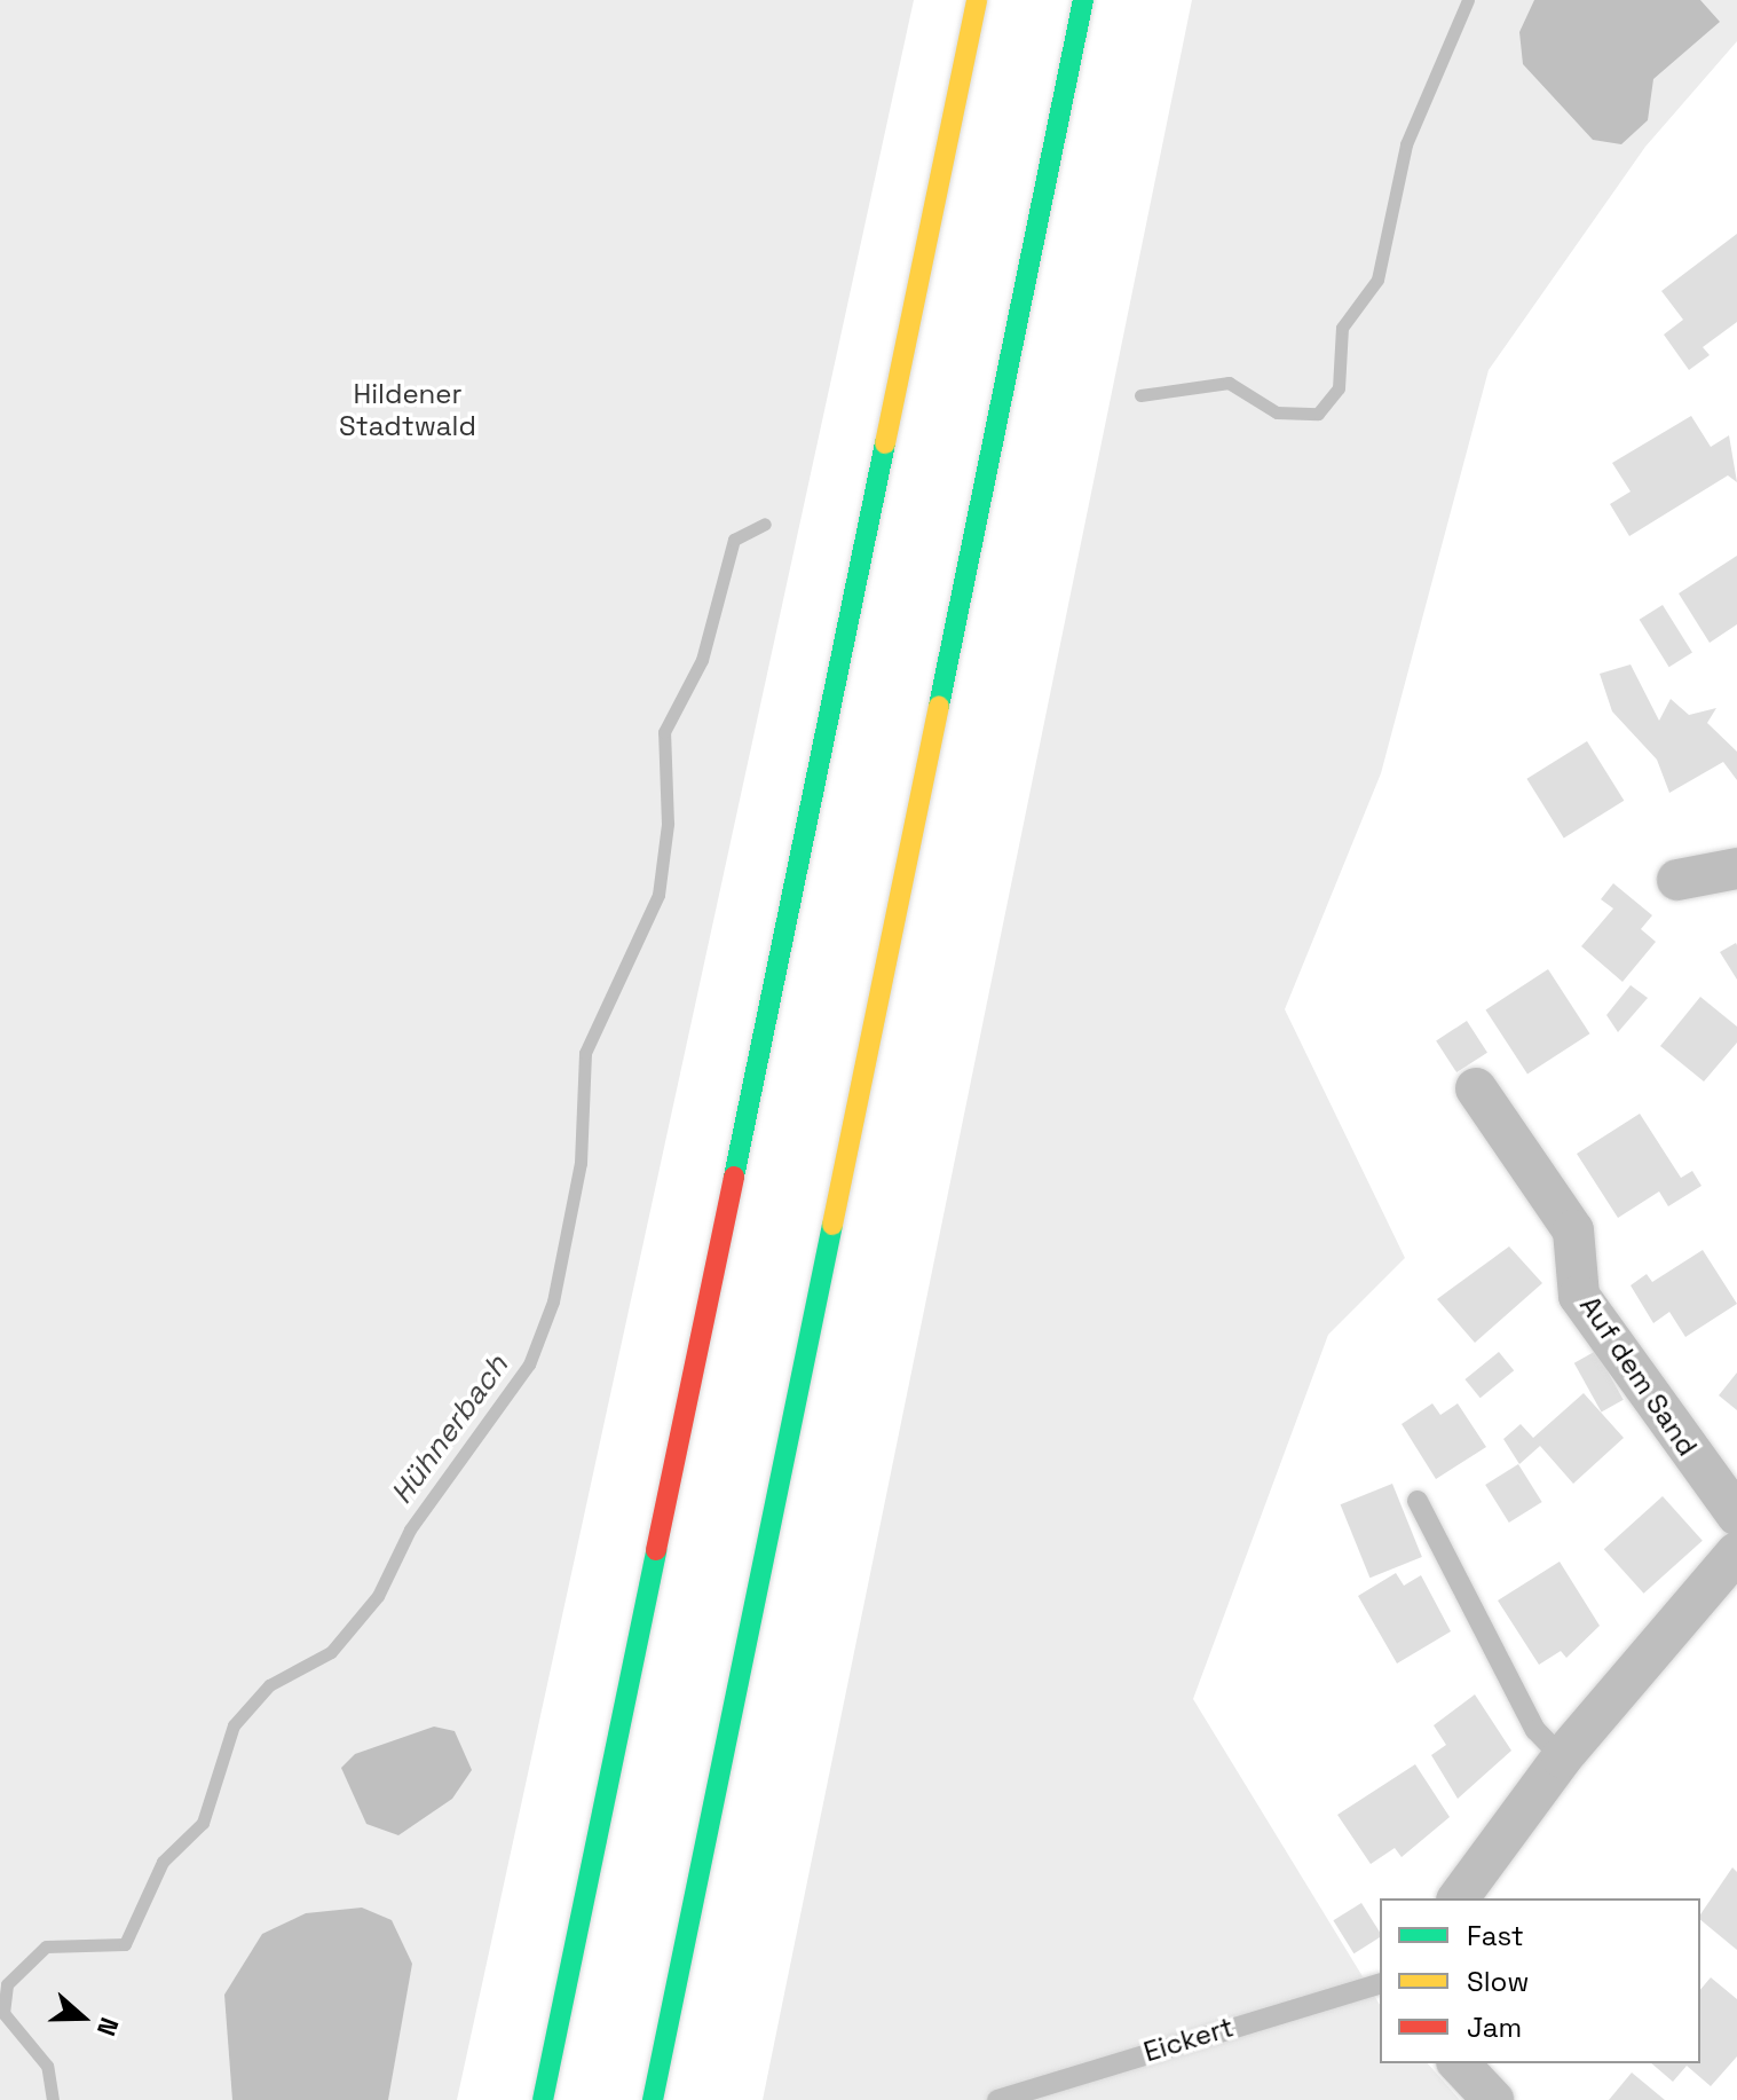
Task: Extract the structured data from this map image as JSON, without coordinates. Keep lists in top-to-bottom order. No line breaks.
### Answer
{"streets":{"street":["Auf dem Sand"],"lane":["Eickert"]},"water":["Hühnerbach"],"parks":["Hildener Stadtwald"],"legend":["Fast","Slow","Jam"],"north":"right"}
